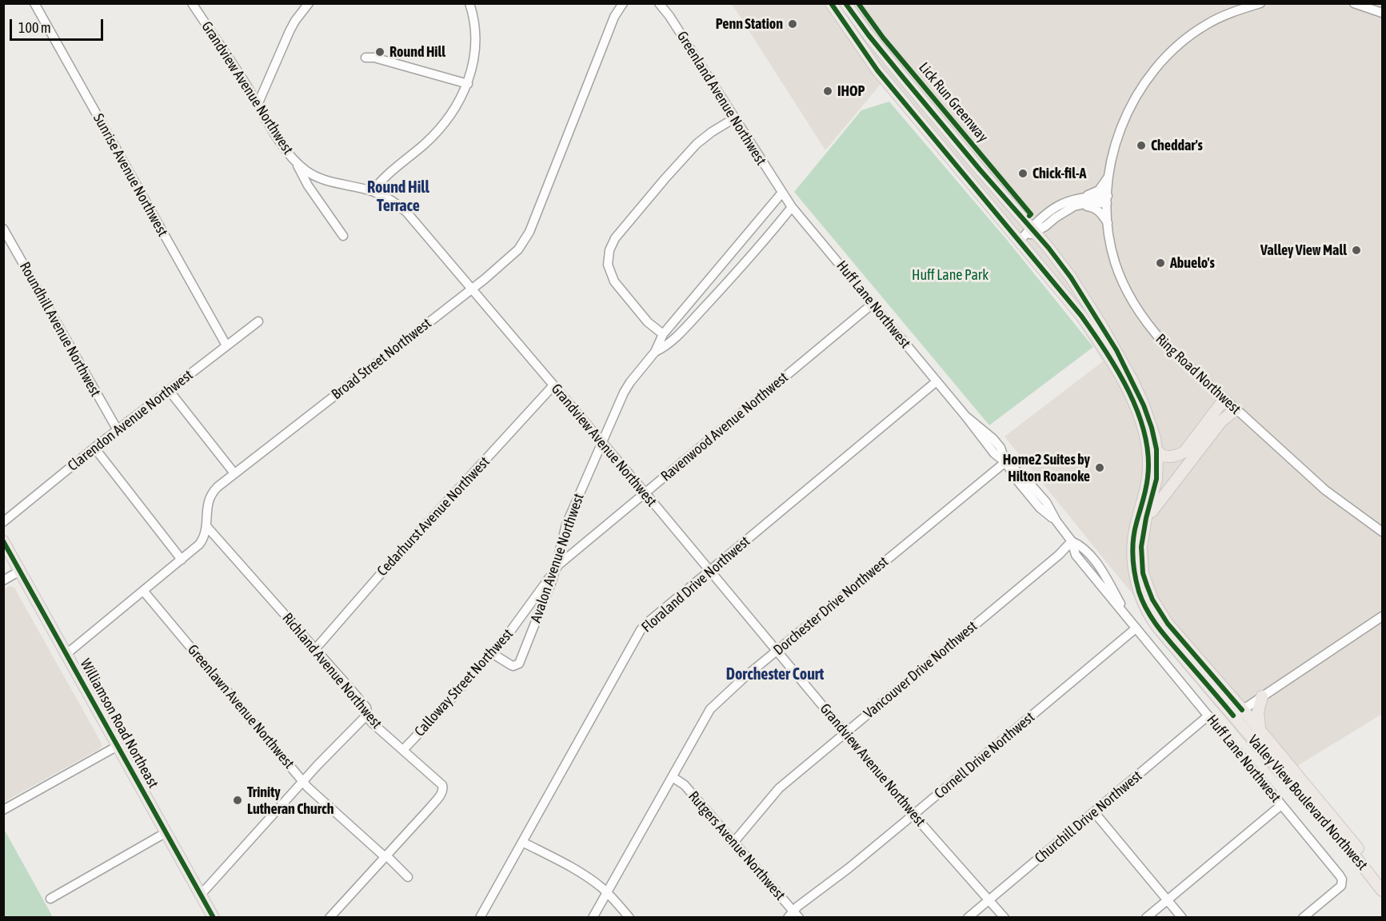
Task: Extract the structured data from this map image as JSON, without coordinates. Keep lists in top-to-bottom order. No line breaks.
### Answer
{"streets":{"main road":["Williamson Road Northeast","Valley View Boulevard Northwest"],"street":["Grandview Avenue Northwest","Greenland Avenue Northwest","Sunrise Avenue Northwest","Huff Lane Northwest","Roundhill Avenue Northwest","Broad Street Northwest","Ring Road Northwest","Clarendon Avenue Northwest","Ravenwood Avenue Northwest","Cedarhurst Avenue Northwest","Avalon Avenue Northwest","Floraland Drive Northwest","Dorchester Drive Northwest","Vancouver Drive Northwest","Richland Avenue Northwest","Calloway Street Northwest","Greenlawn Avenue Northwest","Cornell Drive Northwest","Churchill Drive Northwest","Rutgers Avenue Northwest"],"cycle path":["Lick Run Greenway"]},"crossings":[["Grandview Avenue Northwest","Broad Street Northwest"],["Grandview Avenue Northwest","Ravenwood Avenue Northwest"],["Grandview Avenue Northwest","Cedarhurst Avenue Northwest"],["Grandview Avenue Northwest","Avalon Avenue Northwest"],["Grandview Avenue Northwest","Floraland Drive Northwest"],["Grandview Avenue Northwest","Dorchester Drive Northwest"],["Grandview Avenue Northwest","Vancouver Drive Northwest"],["Grandview Avenue Northwest","Cornell Drive Northwest"],["Grandview Avenue Northwest","Churchill Drive Northwest"],["Greenland Avenue Northwest","Huff Lane Northwest"],["Greenland Avenue Northwest","Avalon Avenue Northwest"],["Sunrise Avenue Northwest","Clarendon Avenue Northwest"],["Huff Lane Northwest","Ravenwood Avenue Northwest"],["Huff Lane Northwest","Avalon Avenue Northwest"],["Huff Lane Northwest","Floraland Drive Northwest"],["Huff Lane Northwest","Dorchester Drive Northwest"],["Huff Lane Northwest","Vancouver Drive Northwest"],["Huff Lane Northwest","Cornell Drive Northwest"],["Huff Lane Northwest","Churchill Drive Northwest"],["Roundhill Avenue Northwest","Clarendon Avenue Northwest"],["Broad Street Northwest","Richland Avenue Northwest"],["Broad Street Northwest","Greenlawn Avenue Northwest"],["Broad Street Northwest","Williamson Road Northeast"],["Ravenwood Avenue Northwest","Avalon Avenue Northwest"],["Ravenwood Avenue Northwest","Calloway Street Northwest"],["Cedarhurst Avenue Northwest","Richland Avenue Northwest"],["Avalon Avenue Northwest","Calloway Street Northwest"],["Dorchester Drive Northwest","Rutgers Avenue Northwest"],["Vancouver Drive Northwest","Rutgers Avenue Northwest"],["Richland Avenue Northwest","Calloway Street Northwest"],["Richland Avenue Northwest","Greenlawn Avenue Northwest"],["Cornell Drive Northwest","Rutgers Avenue Northwest"]],"districts":["Round Hill Terrace","Dorchester Court"],"parks":["Huff Lane Park"],"places":["Penn Station","Round Hill","IHOP","Cheddar's","Chick-fil-A","Valley View Mall","Abuelo's","Home2 Suites by Hilton Roanoke","Trinity Lutheran Church"],"scale_bar":"100 m"}
